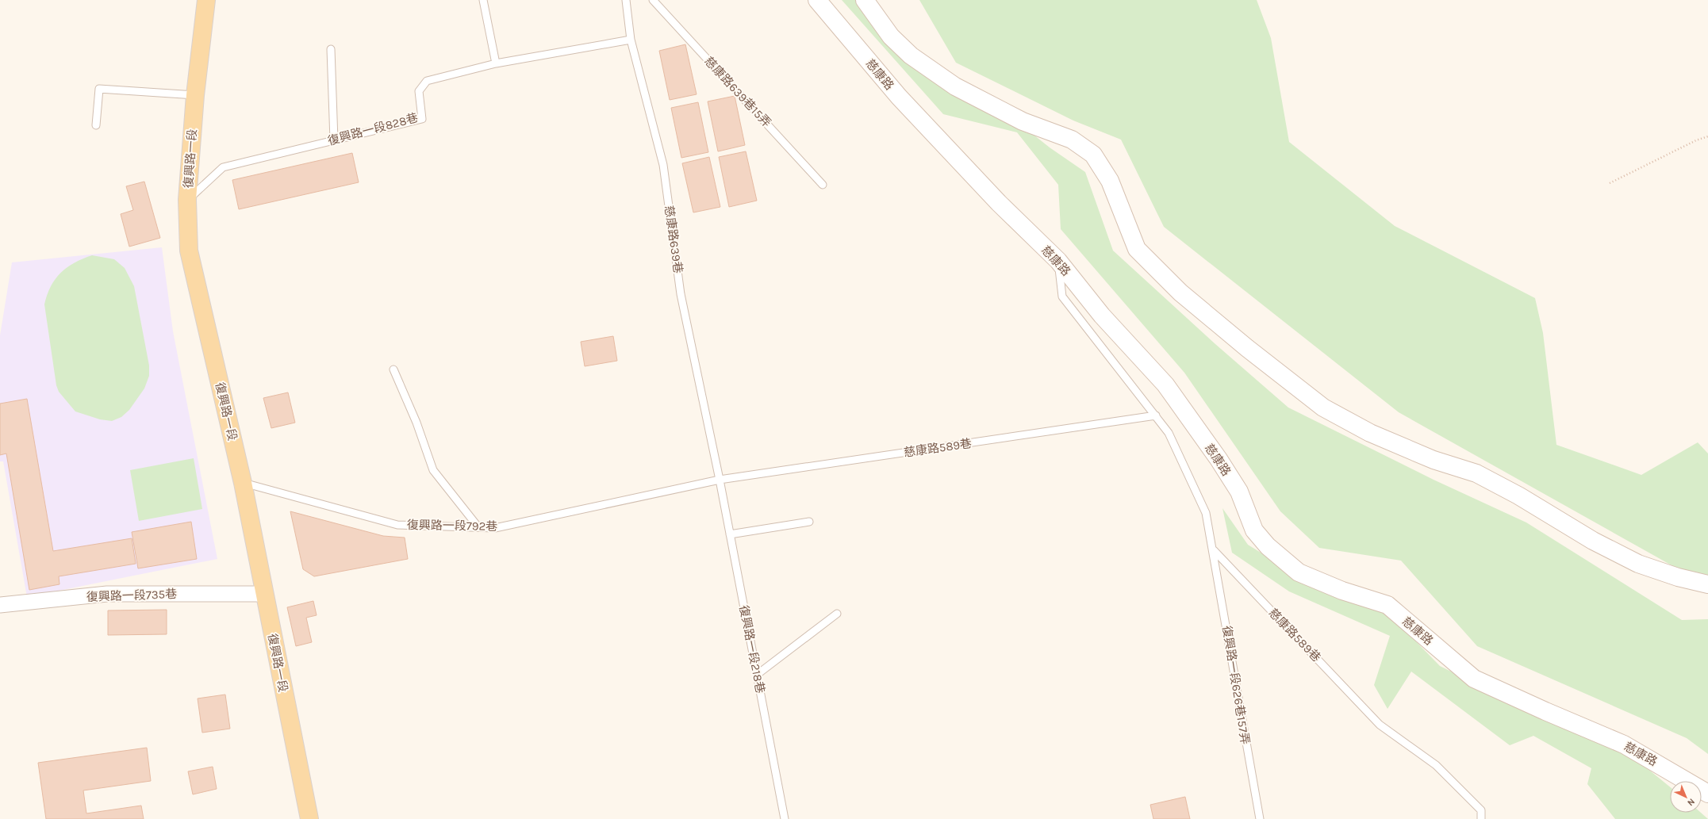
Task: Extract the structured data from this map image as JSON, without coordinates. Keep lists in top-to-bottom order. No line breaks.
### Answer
{"streets":{"main road":["復興路一段"],"street":["慈康路","復興路一段735巷"],"lane":["慈康路639巷15弄","復興路一段828巷","慈康路639巷","慈康路589巷","復興路一段792巷","復興路一段218巷","復興路一段626巷157弄"]},"crossings":[["復興路一段828巷","復興路一段"],["復興路一段828巷","慈康路639巷"],["復興路一段","復興路一段792巷"],["復興路一段","復興路一段735巷"],["慈康路639巷","慈康路589巷"],["慈康路639巷","復興路一段792巷"],["慈康路639巷","復興路一段218巷"],["慈康路589巷","復興路一段792巷"],["慈康路589巷","復興路一段218巷"],["慈康路589巷","復興路一段626巷157弄"],["復興路一段792巷","復興路一段218巷"]],"north":"bottom right"}
